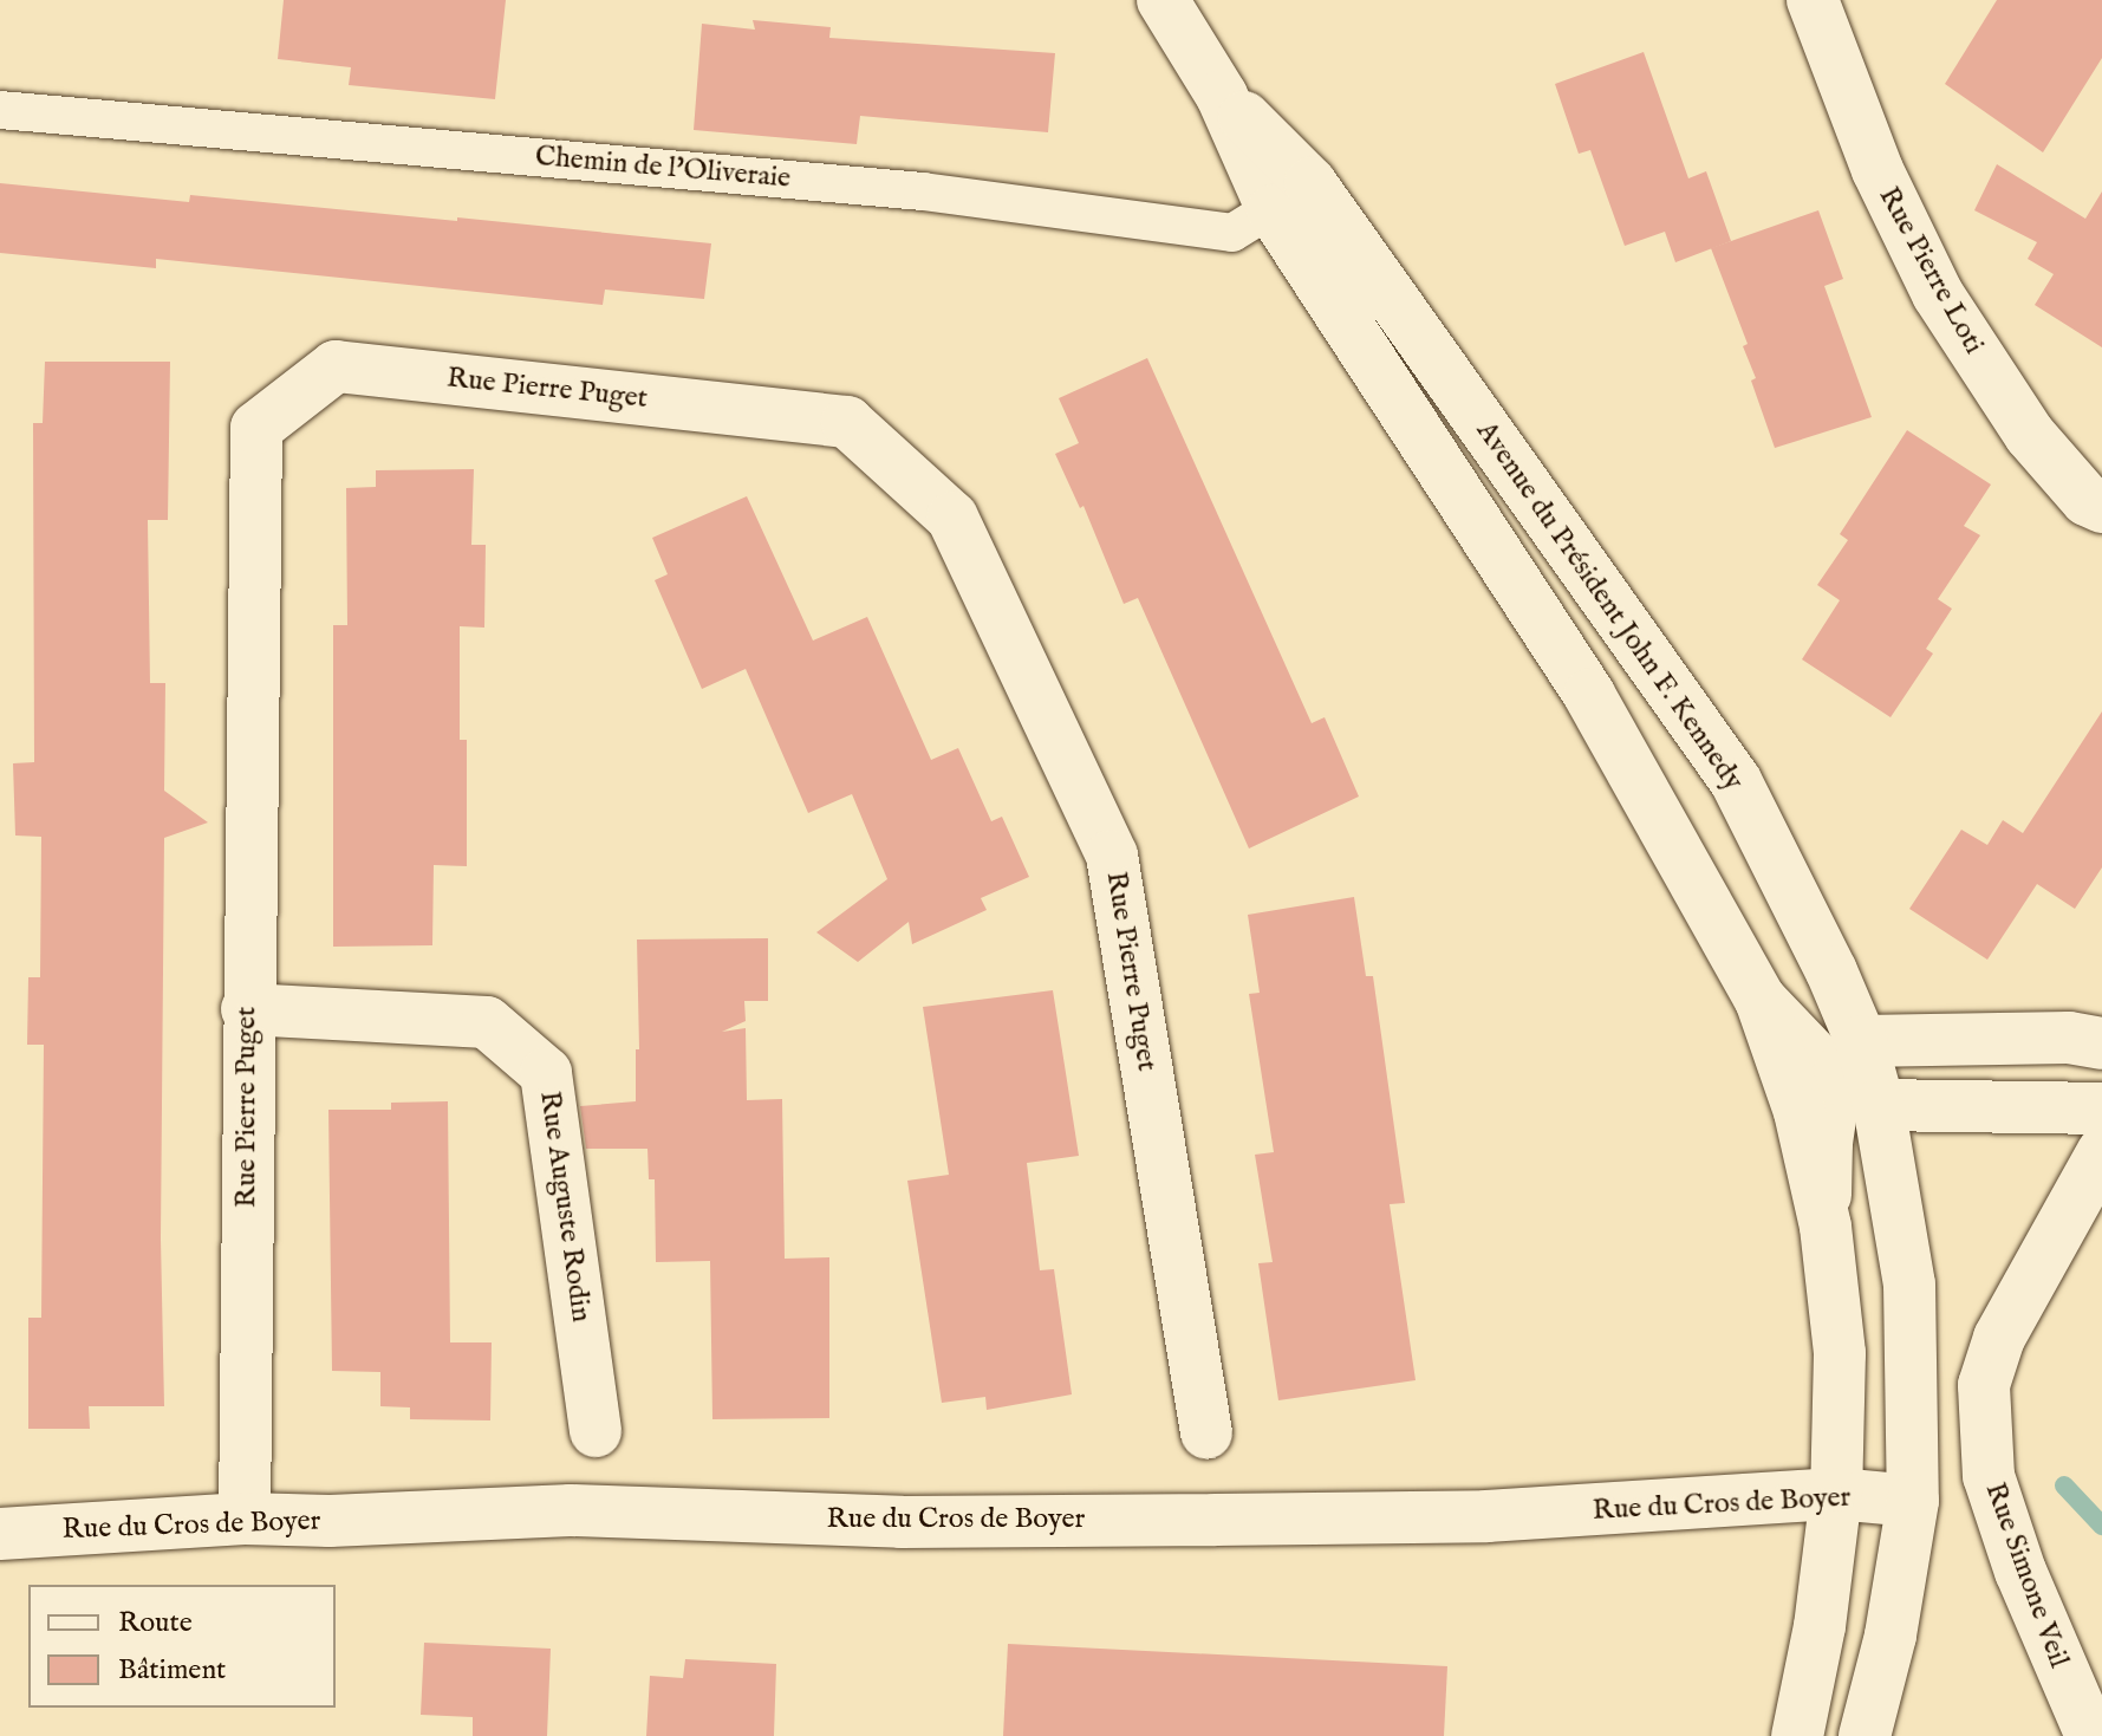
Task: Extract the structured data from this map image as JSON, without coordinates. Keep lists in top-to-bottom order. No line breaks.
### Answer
{"streets":{"street":["Rue Pierre Loti","Rue Pierre Puget","Avenue du Président John F. Kennedy","Rue Auguste Rodin","Rue du Cros de Boyer","Rue Simone Veil"],"lane":["Chemin de l'Oliveraie"]},"crossings":[["Chemin de l'Oliveraie","Avenue du Président John F. Kennedy"],["Rue Pierre Puget","Rue Auguste Rodin"],["Rue Pierre Puget","Rue du Cros de Boyer"],["Avenue du Président John F. Kennedy","Rue du Cros de Boyer"]],"legend":["Route","Bâtiment"]}
